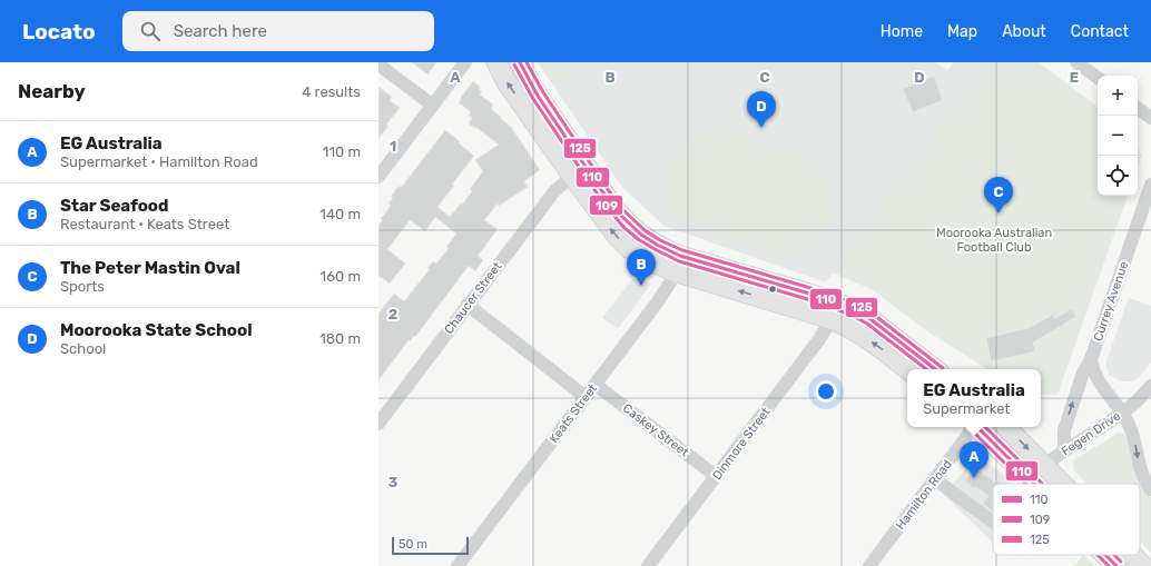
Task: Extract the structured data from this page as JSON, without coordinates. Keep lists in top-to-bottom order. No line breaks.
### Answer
{"streets":{"street":["Chaucer Street","Currey Avenue","Keats Street","Caskey Street","Fegen Drive","Dinmore Street","Hamilton Road"]},"crossings":[["Currey Avenue","Fegen Drive"],["Keats Street","Caskey Street"],["Caskey Street","Dinmore Street"],["Fegen Drive","Hamilton Road"]],"parks":["Moorooka Australian Football Club"],"lines":["transit line 110","transit line 125","transit line 109"],"legend":["110","109","125"],"scale_bar":"50 m","page":{"header":"Locato","search":"Search here","nav":["Home","Map","About","Contact"],"heading":["Nearby","4 results"],"map_buttons":["+","−"],"pins":["D","C","B","A"],"list":[{"mark":"A","name":"EG Australia","note":"Supermarket · Hamilton Road","value":"110 m"},{"mark":"B","name":"Star Seafood","note":"Restaurant · Keats Street","value":"140 m"},{"mark":"C","name":"The Peter Mastin Oval","note":"Sports","value":"160 m"},{"mark":"D","name":"Moorooka State School","note":"School","value":"180 m"}],"popup":["EG Australia","Supermarket"],"scale":"50 m"},"grid":{"columns":["A","B","C","D","E"],"rows":["1","2","3"]}}
